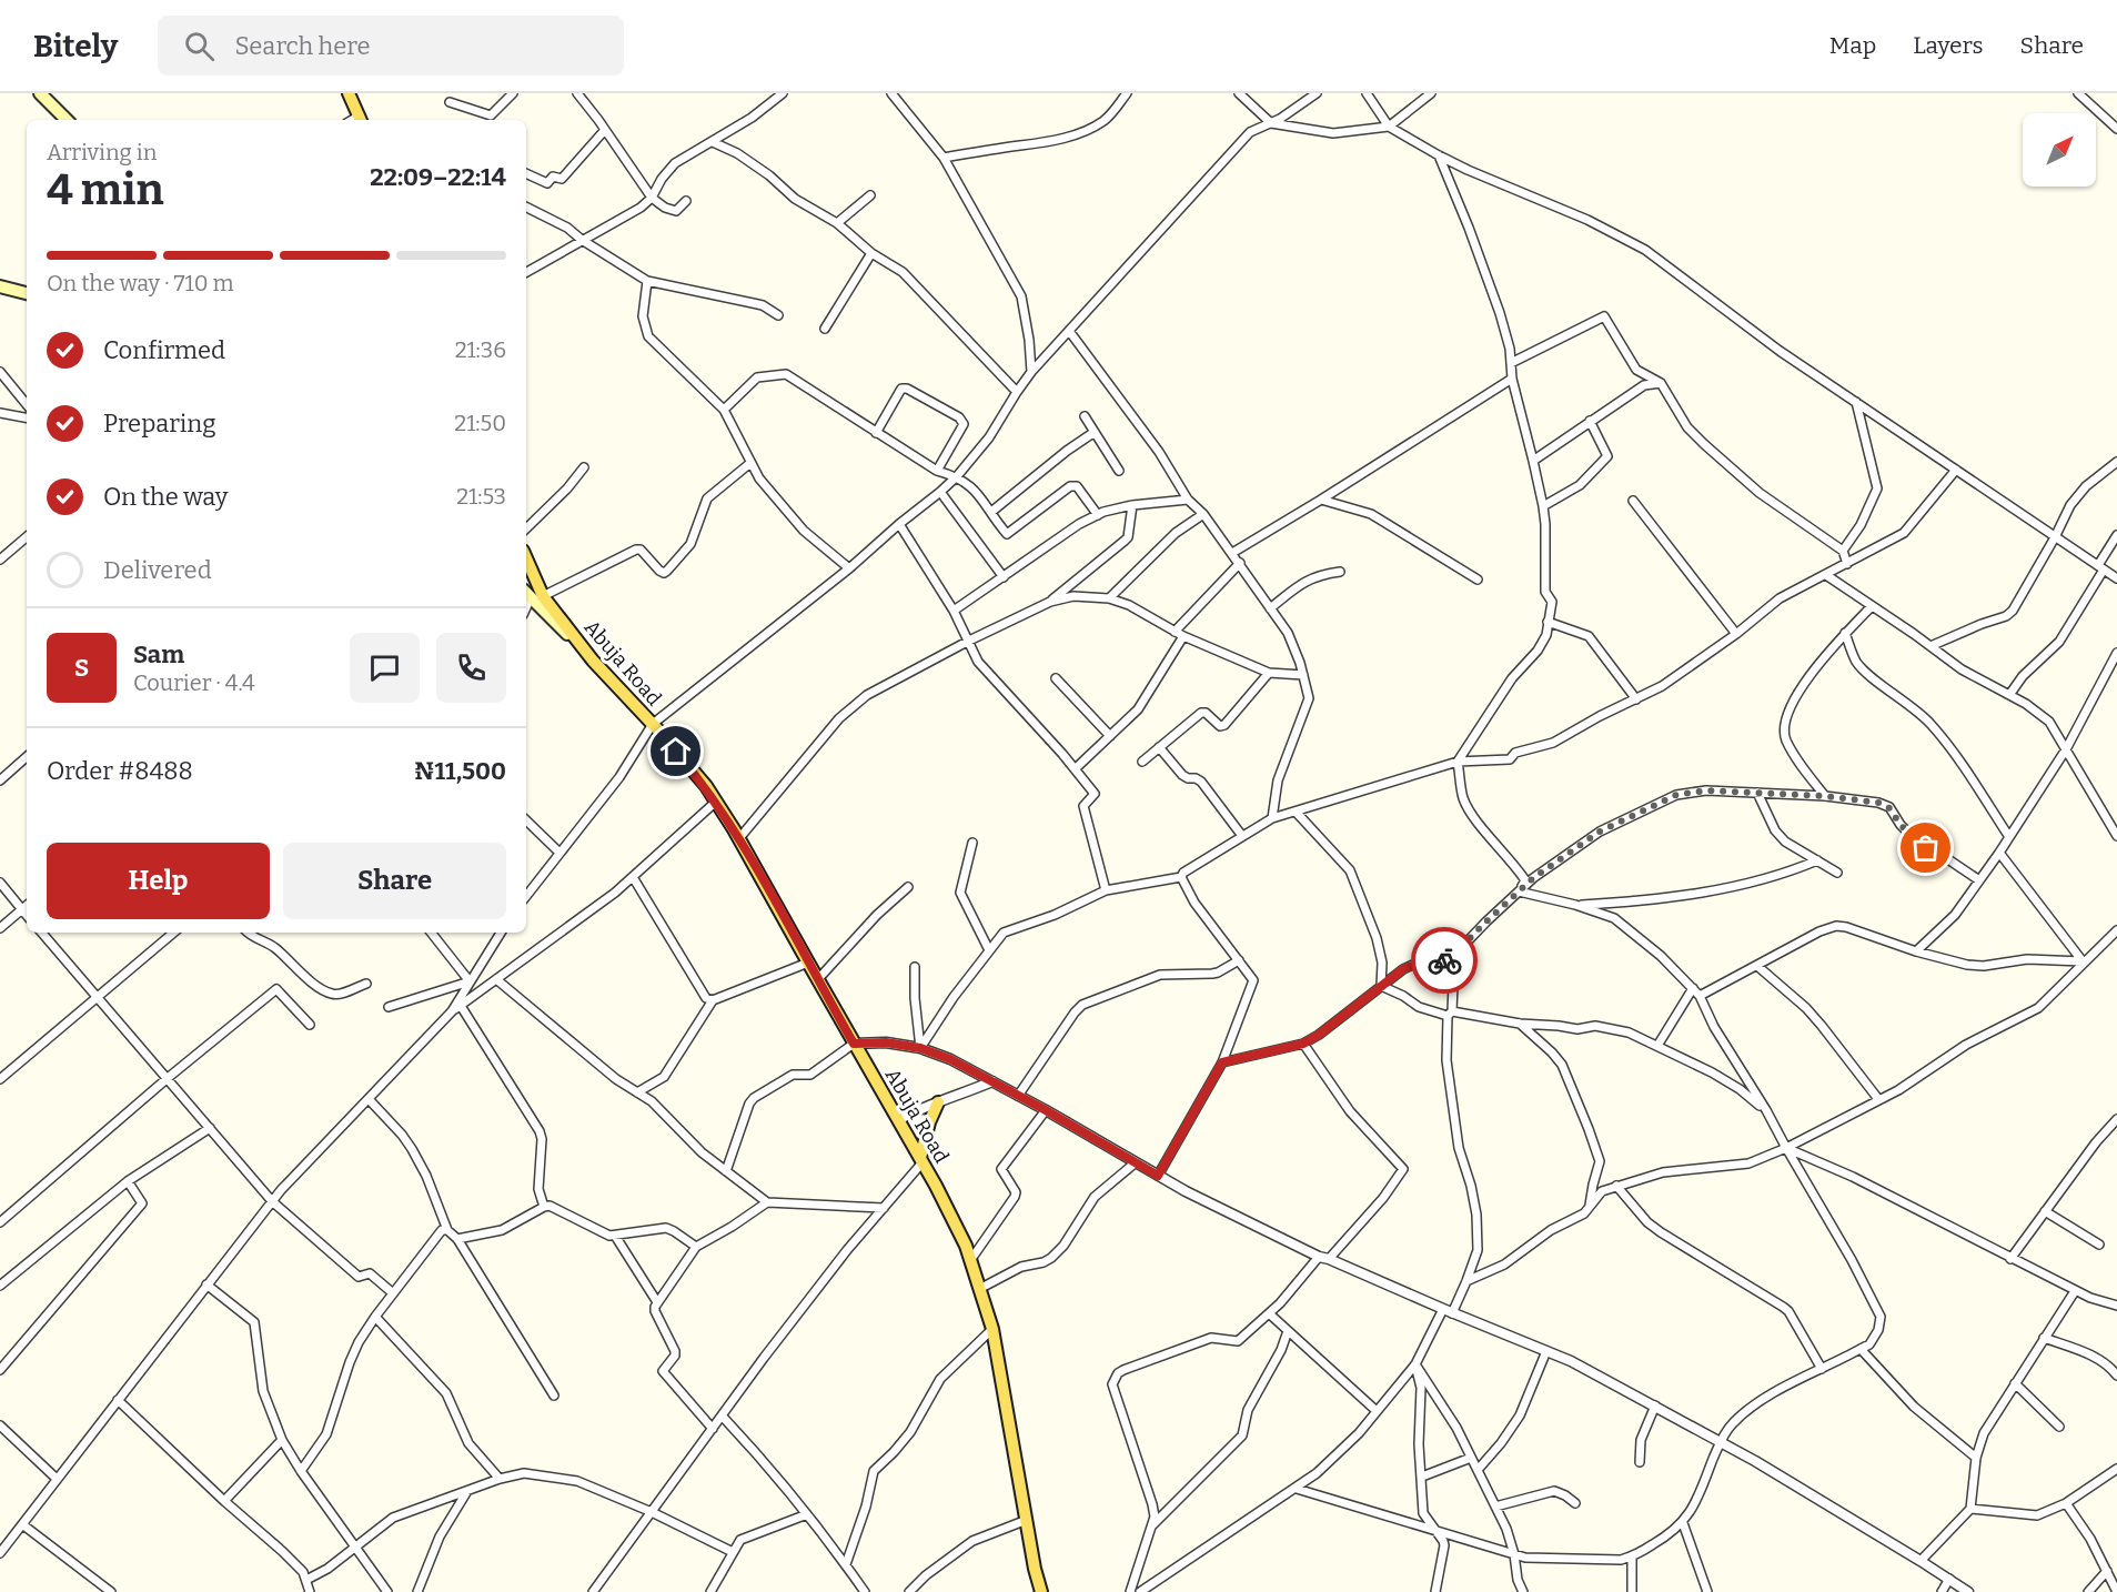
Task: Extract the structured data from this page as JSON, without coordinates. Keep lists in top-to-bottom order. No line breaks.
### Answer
{"streets":{"main road":["Abuja Road"]},"north":"top right","page":{"header":"Bitely","search":"Search here","nav":["Map","Layers","Share"],"heading":["4 min","Arriving in","22:09–22:14"],"panel":["Sam","Courier · 4.4","Order #8488","₦11,500"],"bar":"On the way · 710 m","list":[["Confirmed","21:36"],["Preparing","21:50"],["On the way","21:53"],"Delivered"],"round":"S","buttons":["Help","Share"]}}
